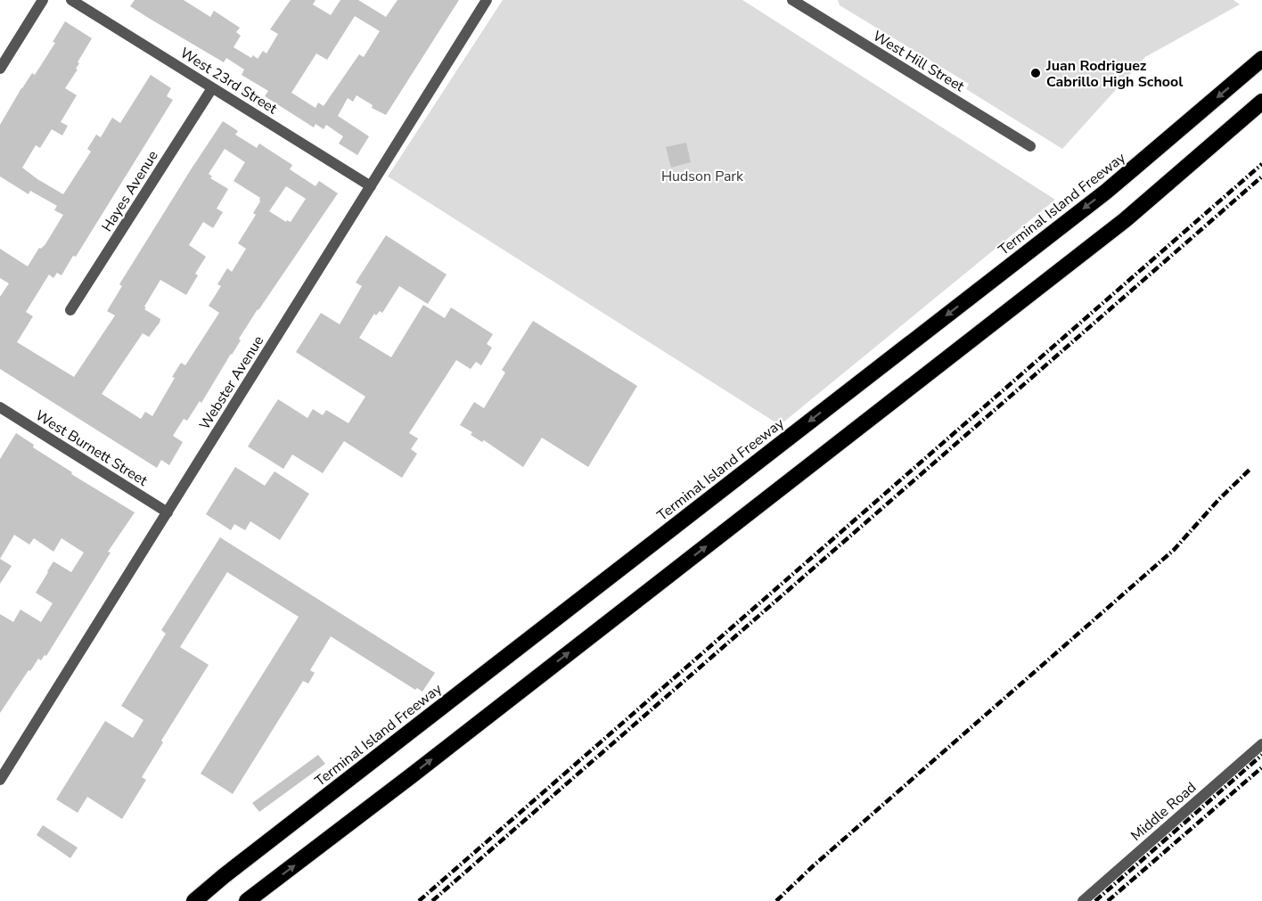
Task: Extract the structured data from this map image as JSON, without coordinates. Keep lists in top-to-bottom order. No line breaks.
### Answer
{"streets":{"highway":["Terminal Island Freeway"],"street":["West Hill Street","West 23rd Street","Hayes Avenue","Webster Avenue","West Burnett Street","Middle Road"]},"crossings":[["West 23rd Street","Hayes Avenue"],["West 23rd Street","Webster Avenue"],["Webster Avenue","West Burnett Street"]],"parks":["Hudson Park"],"places":["Juan Rodriguez Cabrillo High School"]}
